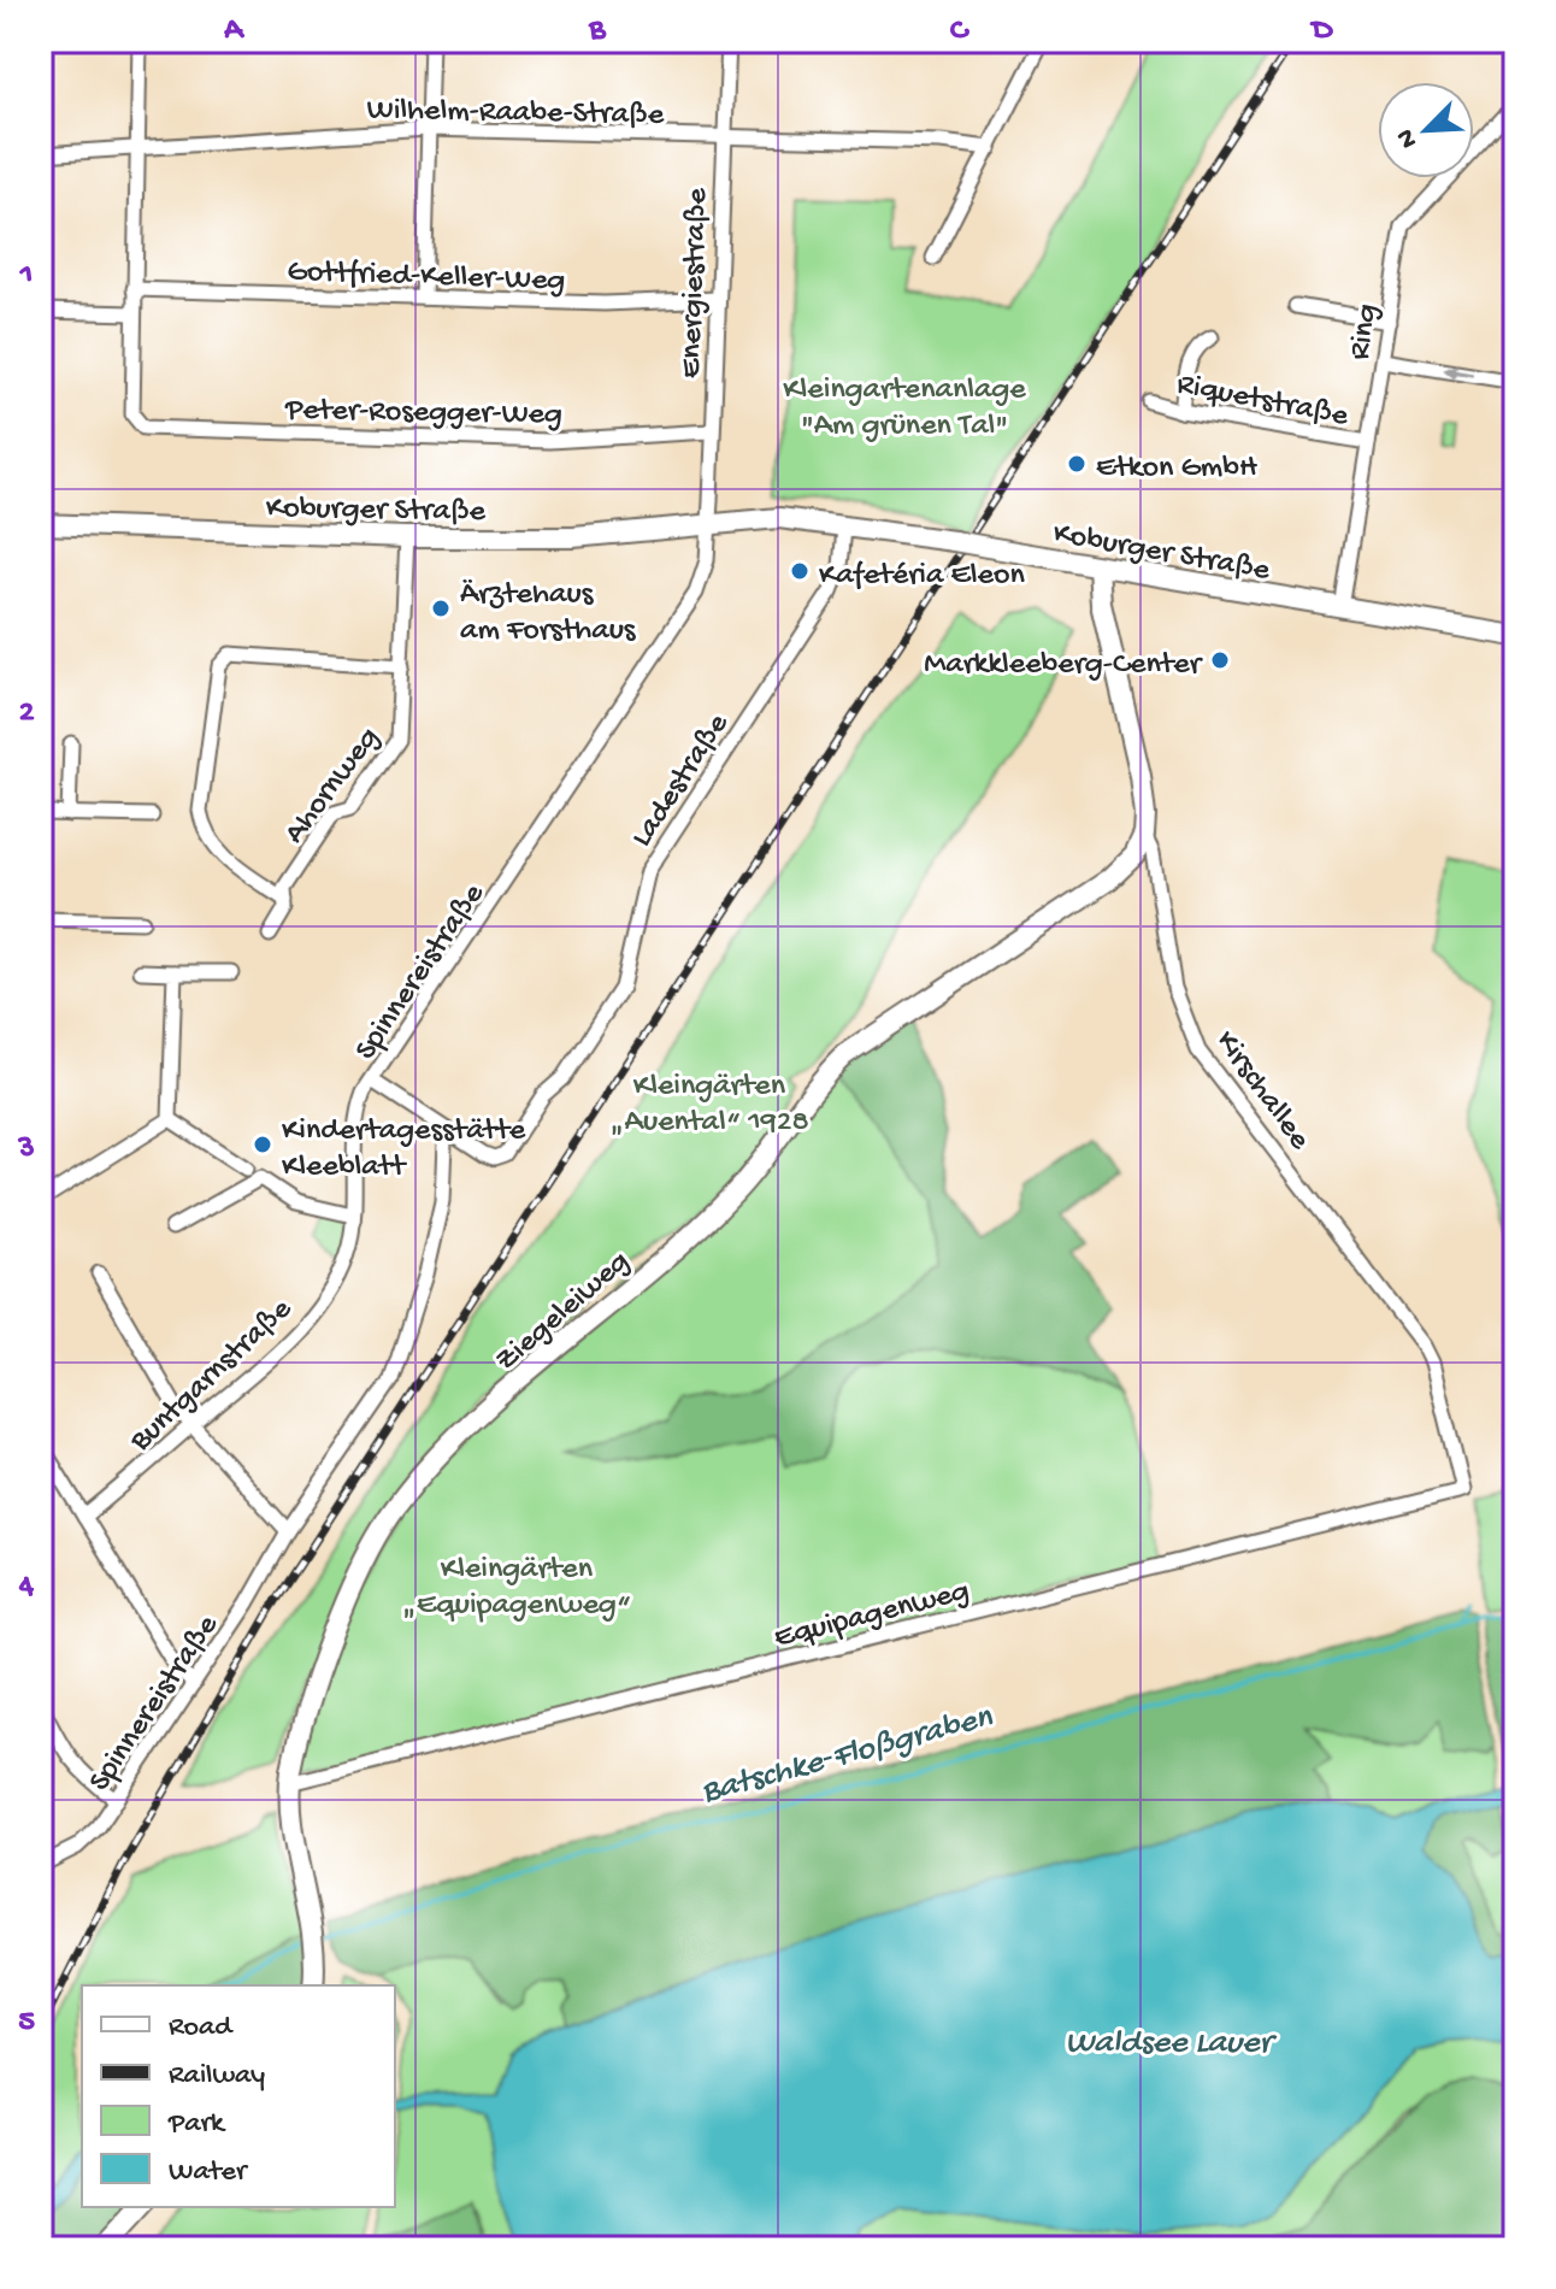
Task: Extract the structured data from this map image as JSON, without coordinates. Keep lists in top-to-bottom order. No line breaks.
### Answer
{"streets":{"main road":["Koburger Straße","Kirschallee","Ziegeleiweg"],"street":["Wilhelm-Raabe-Straße","Gottfried-Keller-Weg","Energiestraße","Ring","Riquetstraße","Peter-Rosegger-Weg","Ladestraße","Ahornweg","Spinnereistraße","Buntgarnstraße","Equipagenweg"]},"crossings":[["Wilhelm-Raabe-Straße","Energiestraße"],["Gottfried-Keller-Weg","Energiestraße"],["Energiestraße","Peter-Rosegger-Weg"],["Energiestraße","Koburger Straße"],["Energiestraße","Spinnereistraße"],["Ring","Riquetstraße"],["Ring","Koburger Straße"],["Koburger Straße","Ladestraße"],["Koburger Straße","Ahornweg"],["Koburger Straße","Spinnereistraße"],["Koburger Straße","Kirschallee"],["Ladestraße","Spinnereistraße"],["Spinnereistraße","Buntgarnstraße"],["Kirschallee","Ziegeleiweg"],["Kirschallee","Equipagenweg"],["Ziegeleiweg","Equipagenweg"]],"water":["Batschke‐Floßgraben","Waldsee Lauer"],"parks":["Kleingartenanlage \"Am grünen Tal\"","Kleingärten „Auental“ 1928","Kleingärten „Equipagenweg“"],"places":["Etkon GmbH","Kafetéria Eleon","Ärztehaus am Forsthaus","Markkleeberg-Center","Kindertagesstätte Kleeblatt"],"legend":["Road","Railway","Park","Water"],"north":"bottom left","grid":{"columns":["A","B","C","D"],"rows":["1","2","3","4","5"]}}
